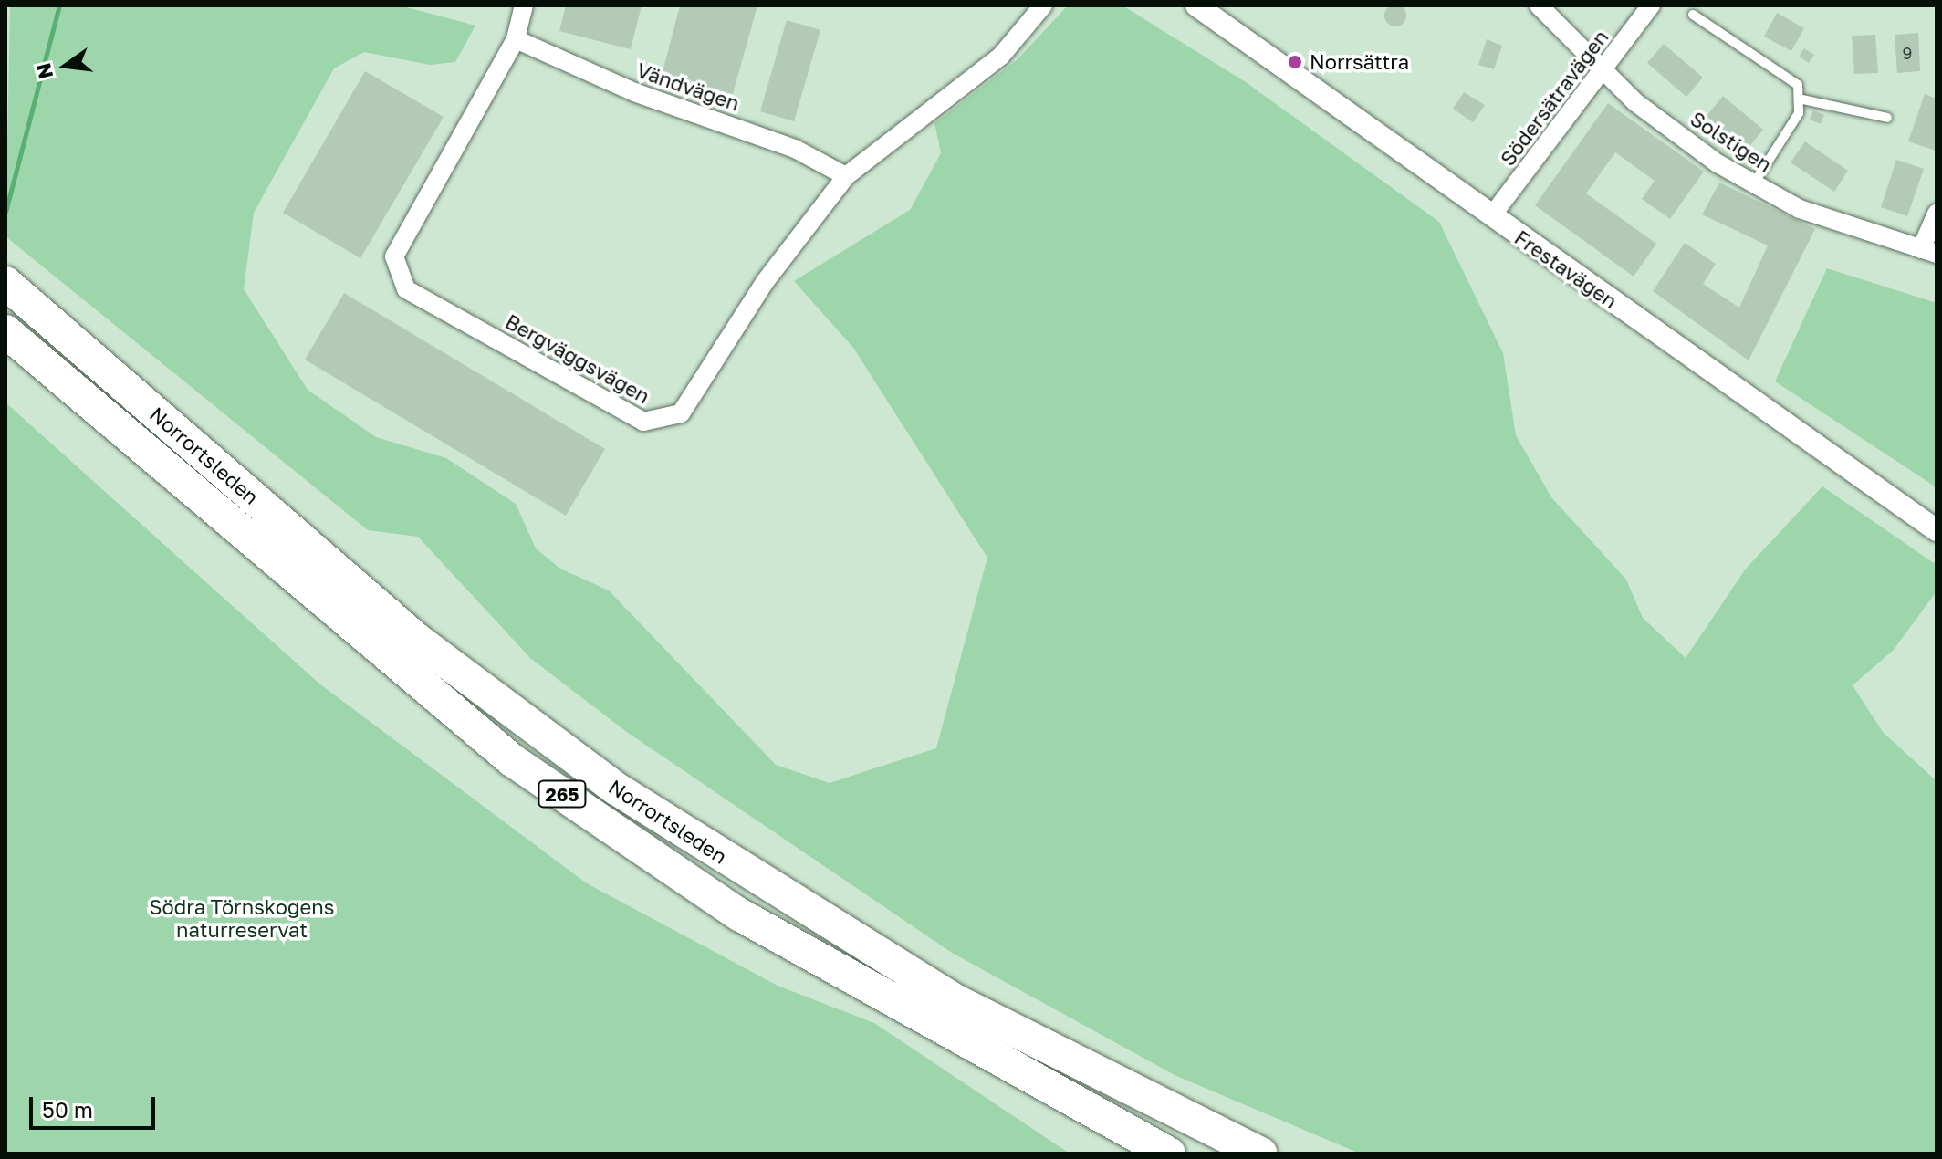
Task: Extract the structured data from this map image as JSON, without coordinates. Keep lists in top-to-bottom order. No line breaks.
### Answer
{"streets":{"highway":["Norrortsleden","265"],"street":["Vändvägen","Södersätravägen","Solstigen","Frestavägen","Bergväggsvägen"]},"crossings":[["Vändvägen","Bergväggsvägen"],["Södersätravägen","Solstigen"],["Södersätravägen","Frestavägen"]],"parks":["Södra Törnskogens naturreservat"],"places":["Norrsättra"],"house_numbers":["9"],"scale_bar":"50 m","north":"left"}
